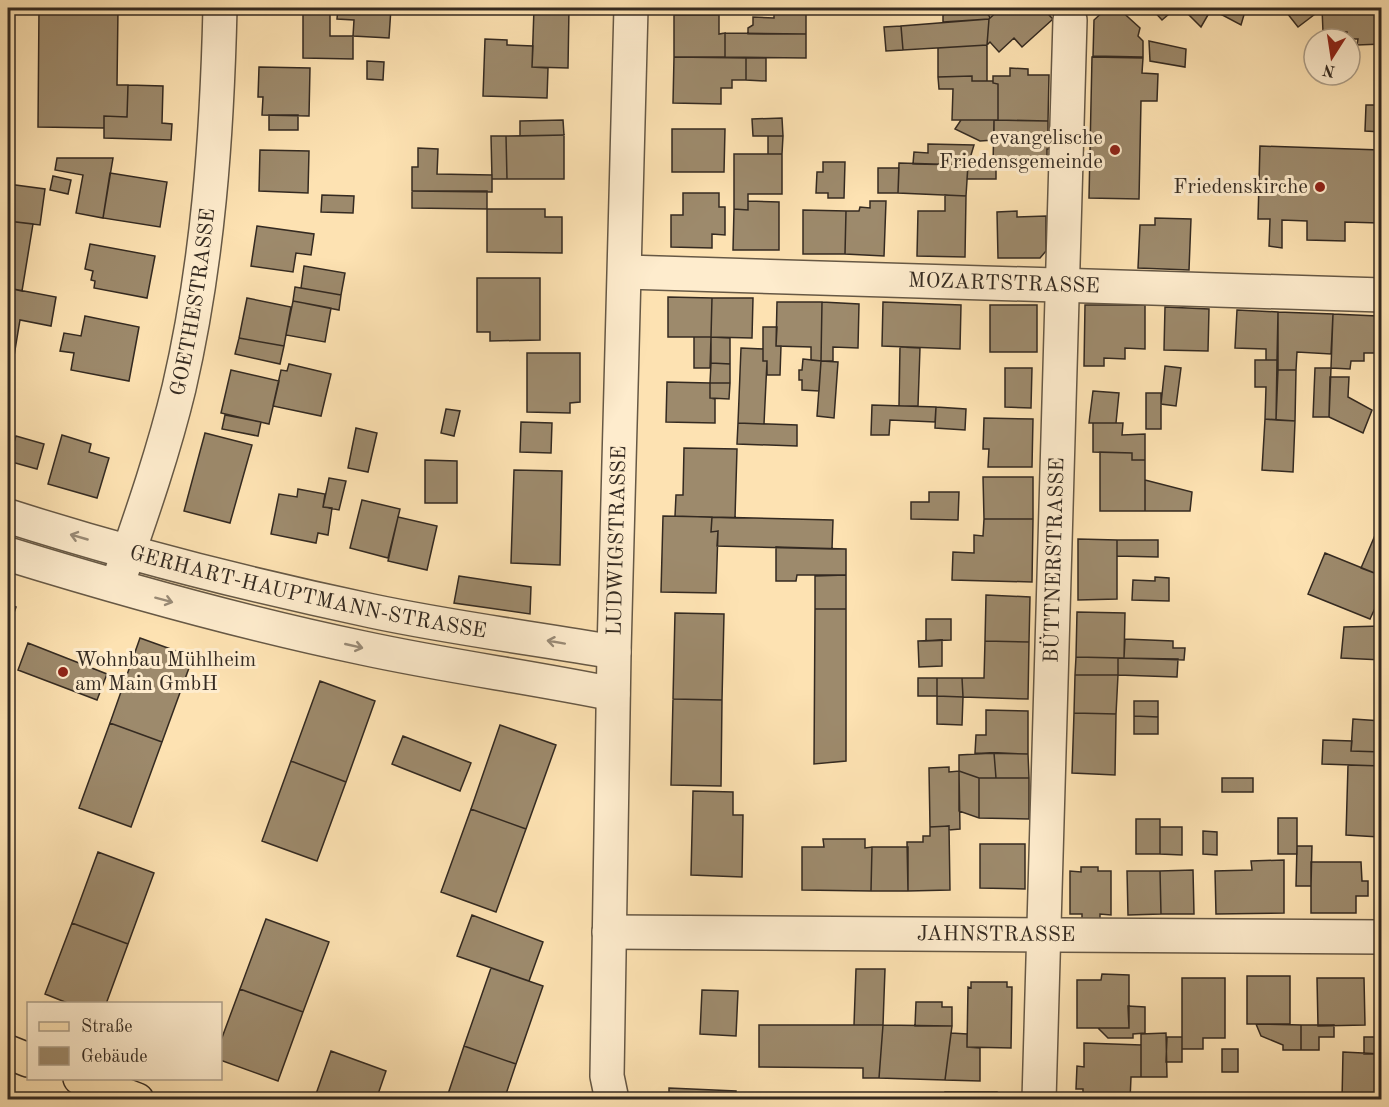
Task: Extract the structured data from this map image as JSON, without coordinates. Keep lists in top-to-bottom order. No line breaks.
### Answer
{"streets":{"street":["MOZARTSTRASSE","GOETHESTRASSE","LUDWIGSTRASSE","BÜTTNERSTRASSE","GERHART-HAUPTMANN-STRASSE","JAHNSTRASSE"]},"crossings":[["MOZARTSTRASSE","LUDWIGSTRASSE"],["MOZARTSTRASSE","BÜTTNERSTRASSE"],["GOETHESTRASSE","GERHART-HAUPTMANN-STRASSE"],["LUDWIGSTRASSE","GERHART-HAUPTMANN-STRASSE"],["LUDWIGSTRASSE","JAHNSTRASSE"],["BÜTTNERSTRASSE","JAHNSTRASSE"]],"places":["evangelische Friedensgemeinde","Friedenskirche","Wohnbau Mühlheim am Main GmbH"],"legend":["Straße","Gebäude"],"north":"bottom"}
